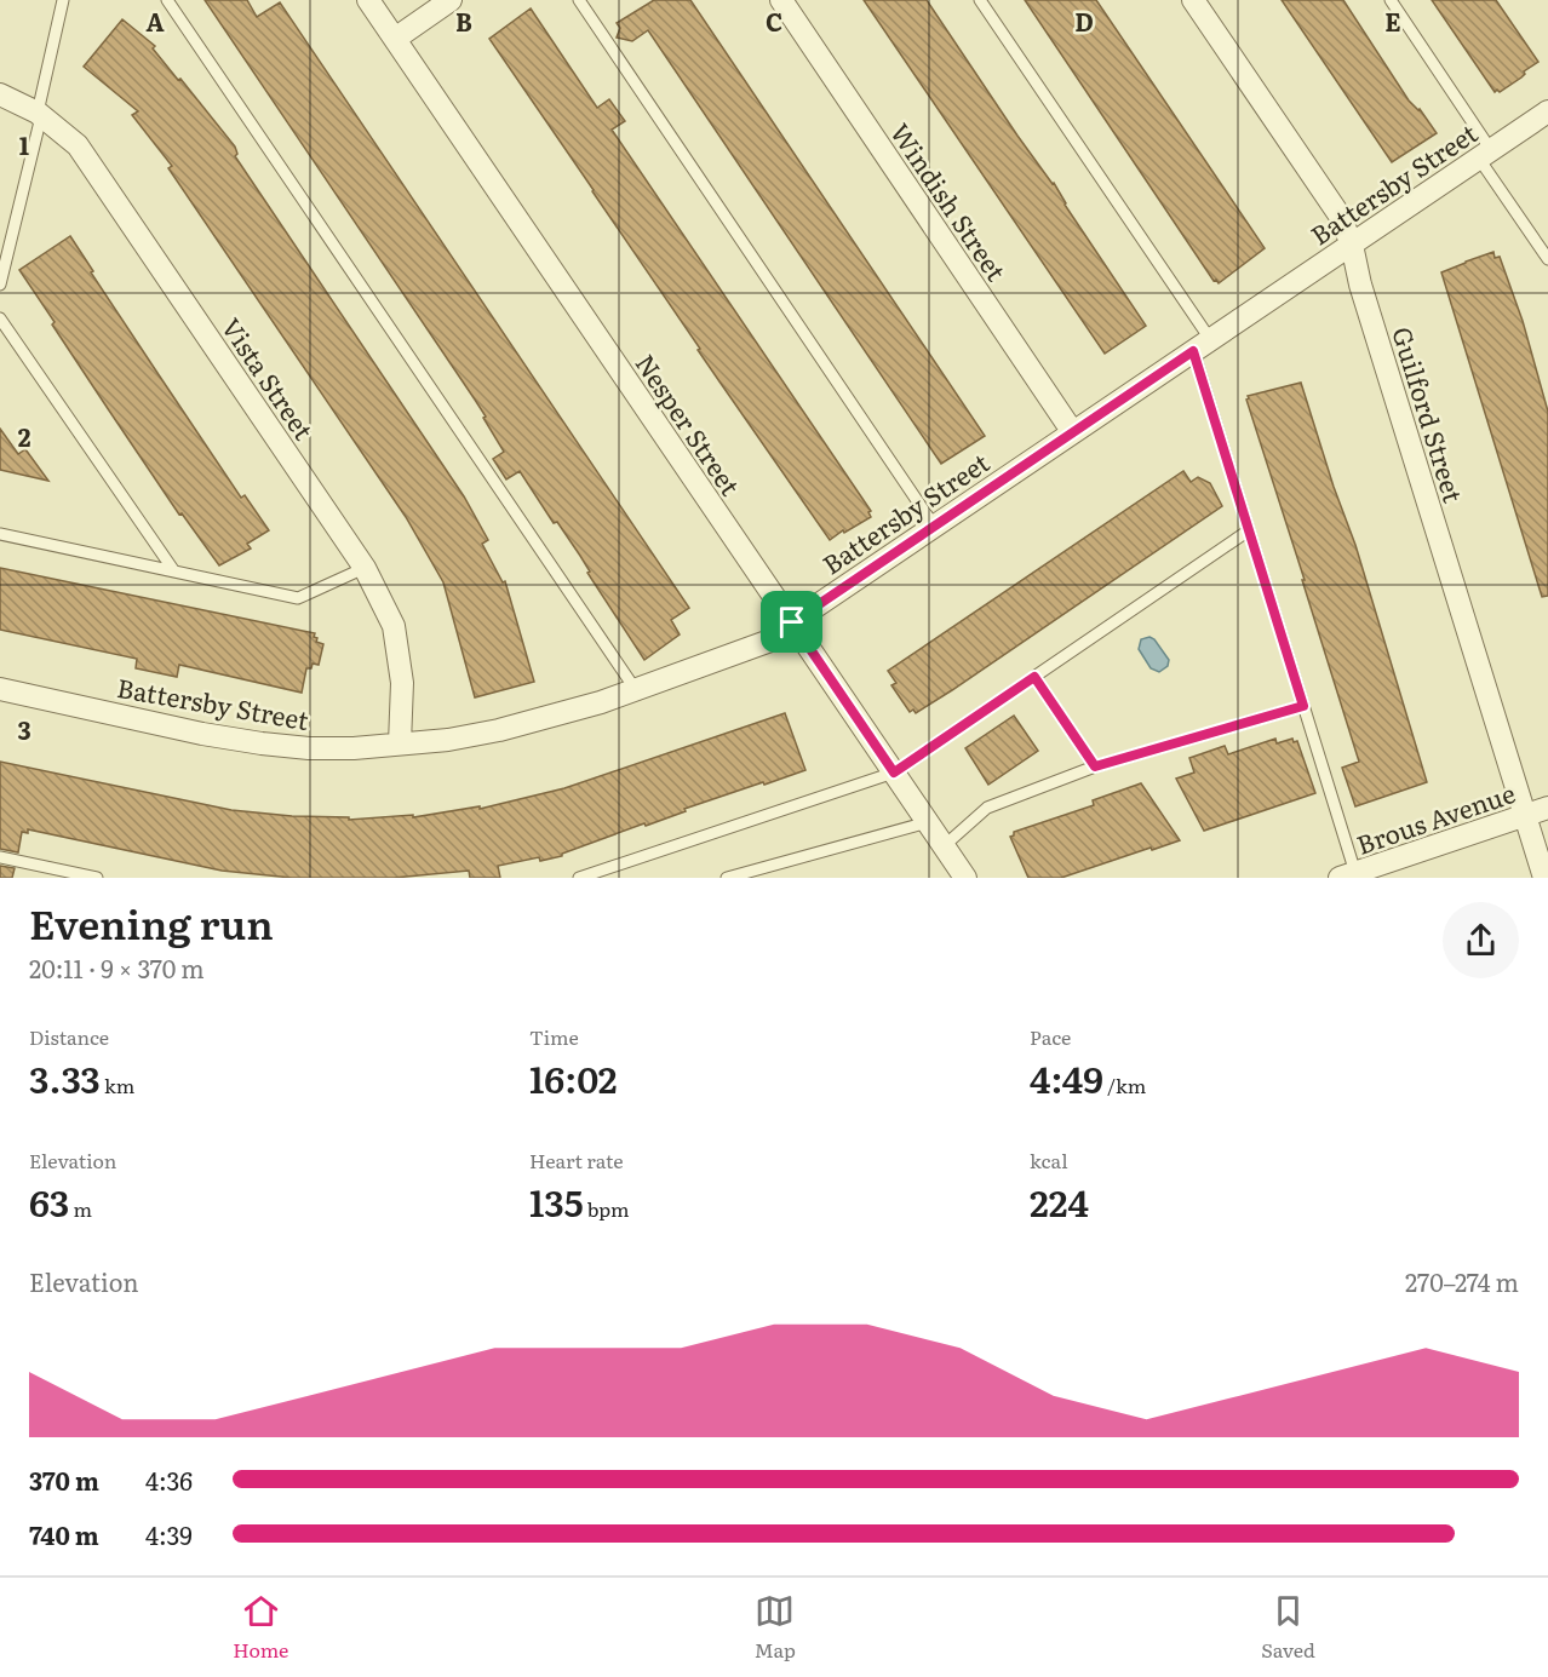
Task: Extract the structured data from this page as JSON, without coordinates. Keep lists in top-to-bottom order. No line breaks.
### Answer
{"streets":{"street":["Battersby Street","Windish Street","Vista Street","Guilford Street","Nesper Street","Brous Avenue"]},"crossings":[["Battersby Street","Windish Street"],["Battersby Street","Vista Street"],["Battersby Street","Guilford Street"],["Battersby Street","Nesper Street"],["Guilford Street","Brous Avenue"]],"page":{"heading":["Evening run","20:11 · 9 × 370 m"],"stats":[["Distance","3.33 km"],["Time","16:02"],["Pace","4:49 /km"],["Elevation","63 m"],["Heart rate","135 bpm"],["kcal","224"]],"chart":["Elevation","270–274 m"],"list":[{"name":"370 m","note":"4:36"},{"name":"740 m","note":"4:39"}],"tabs":["Home","Map","Saved"]},"grid":{"columns":["A","B","C","D","E"],"rows":["1","2","3"]}}
